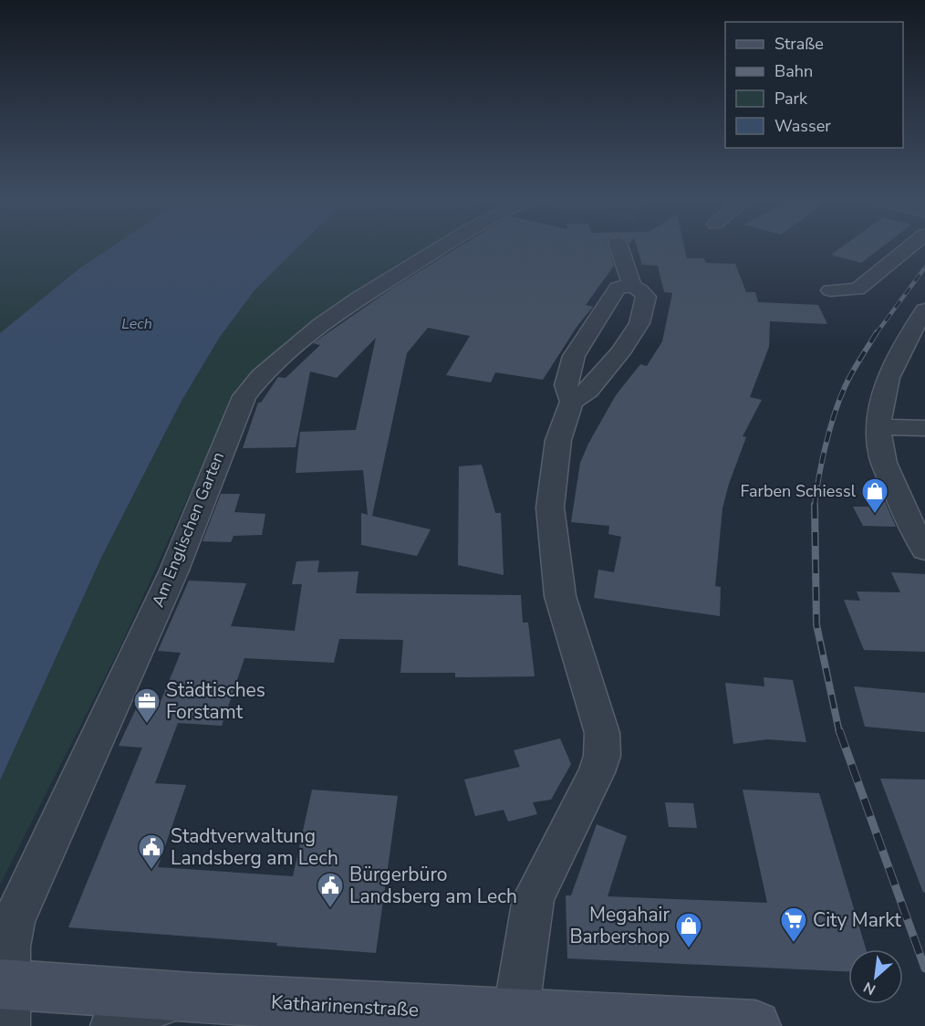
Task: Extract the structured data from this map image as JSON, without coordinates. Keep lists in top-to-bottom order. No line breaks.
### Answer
{"streets":{"main road":["Katharinenstraße"],"street":["Am Englischen Garten"]},"crossings":[["Am Englischen Garten","Katharinenstraße"]],"water":["Lech"],"places":{"shop":["Farben Schiessl","Megahair Barbershop"],"office":["Städtisches Forstamt"],"public building":["Stadtverwaltung Landsberg am Lech","Bürgerbüro Landsberg am Lech"],"supermarket":["City Markt"]},"legend":["Straße","Bahn","Park","Wasser"],"north":"bottom left"}
